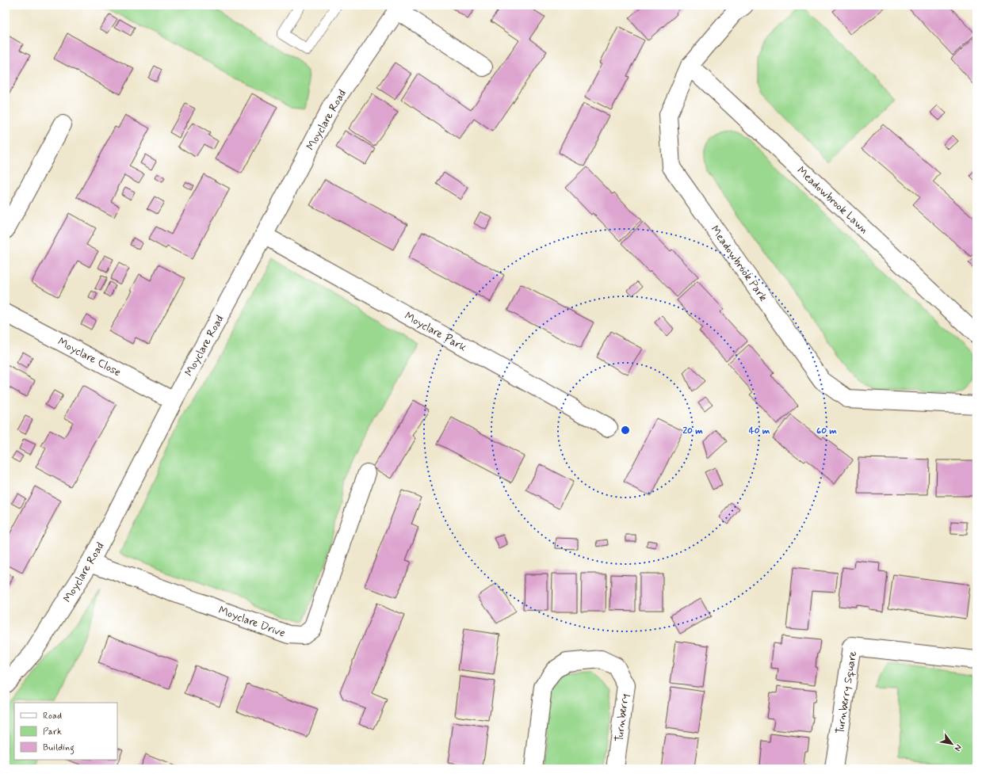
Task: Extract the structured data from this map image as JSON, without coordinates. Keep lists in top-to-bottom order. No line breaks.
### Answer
{"streets":{"street":["Moyclare Road","Meadowbrook Lawn","Meadowbrook Park","Moyclare Park","Moyclare Close","Moyclare Drive","Turnberry Square","Turnberry"]},"crossings":[["Moyclare Road","Moyclare Park"],["Moyclare Road","Moyclare Close"],["Moyclare Road","Moyclare Drive"],["Meadowbrook Lawn","Meadowbrook Park"]],"legend":["Road","Park","Building"],"north":"bottom right","rings":["20 m","40 m","60 m"]}
